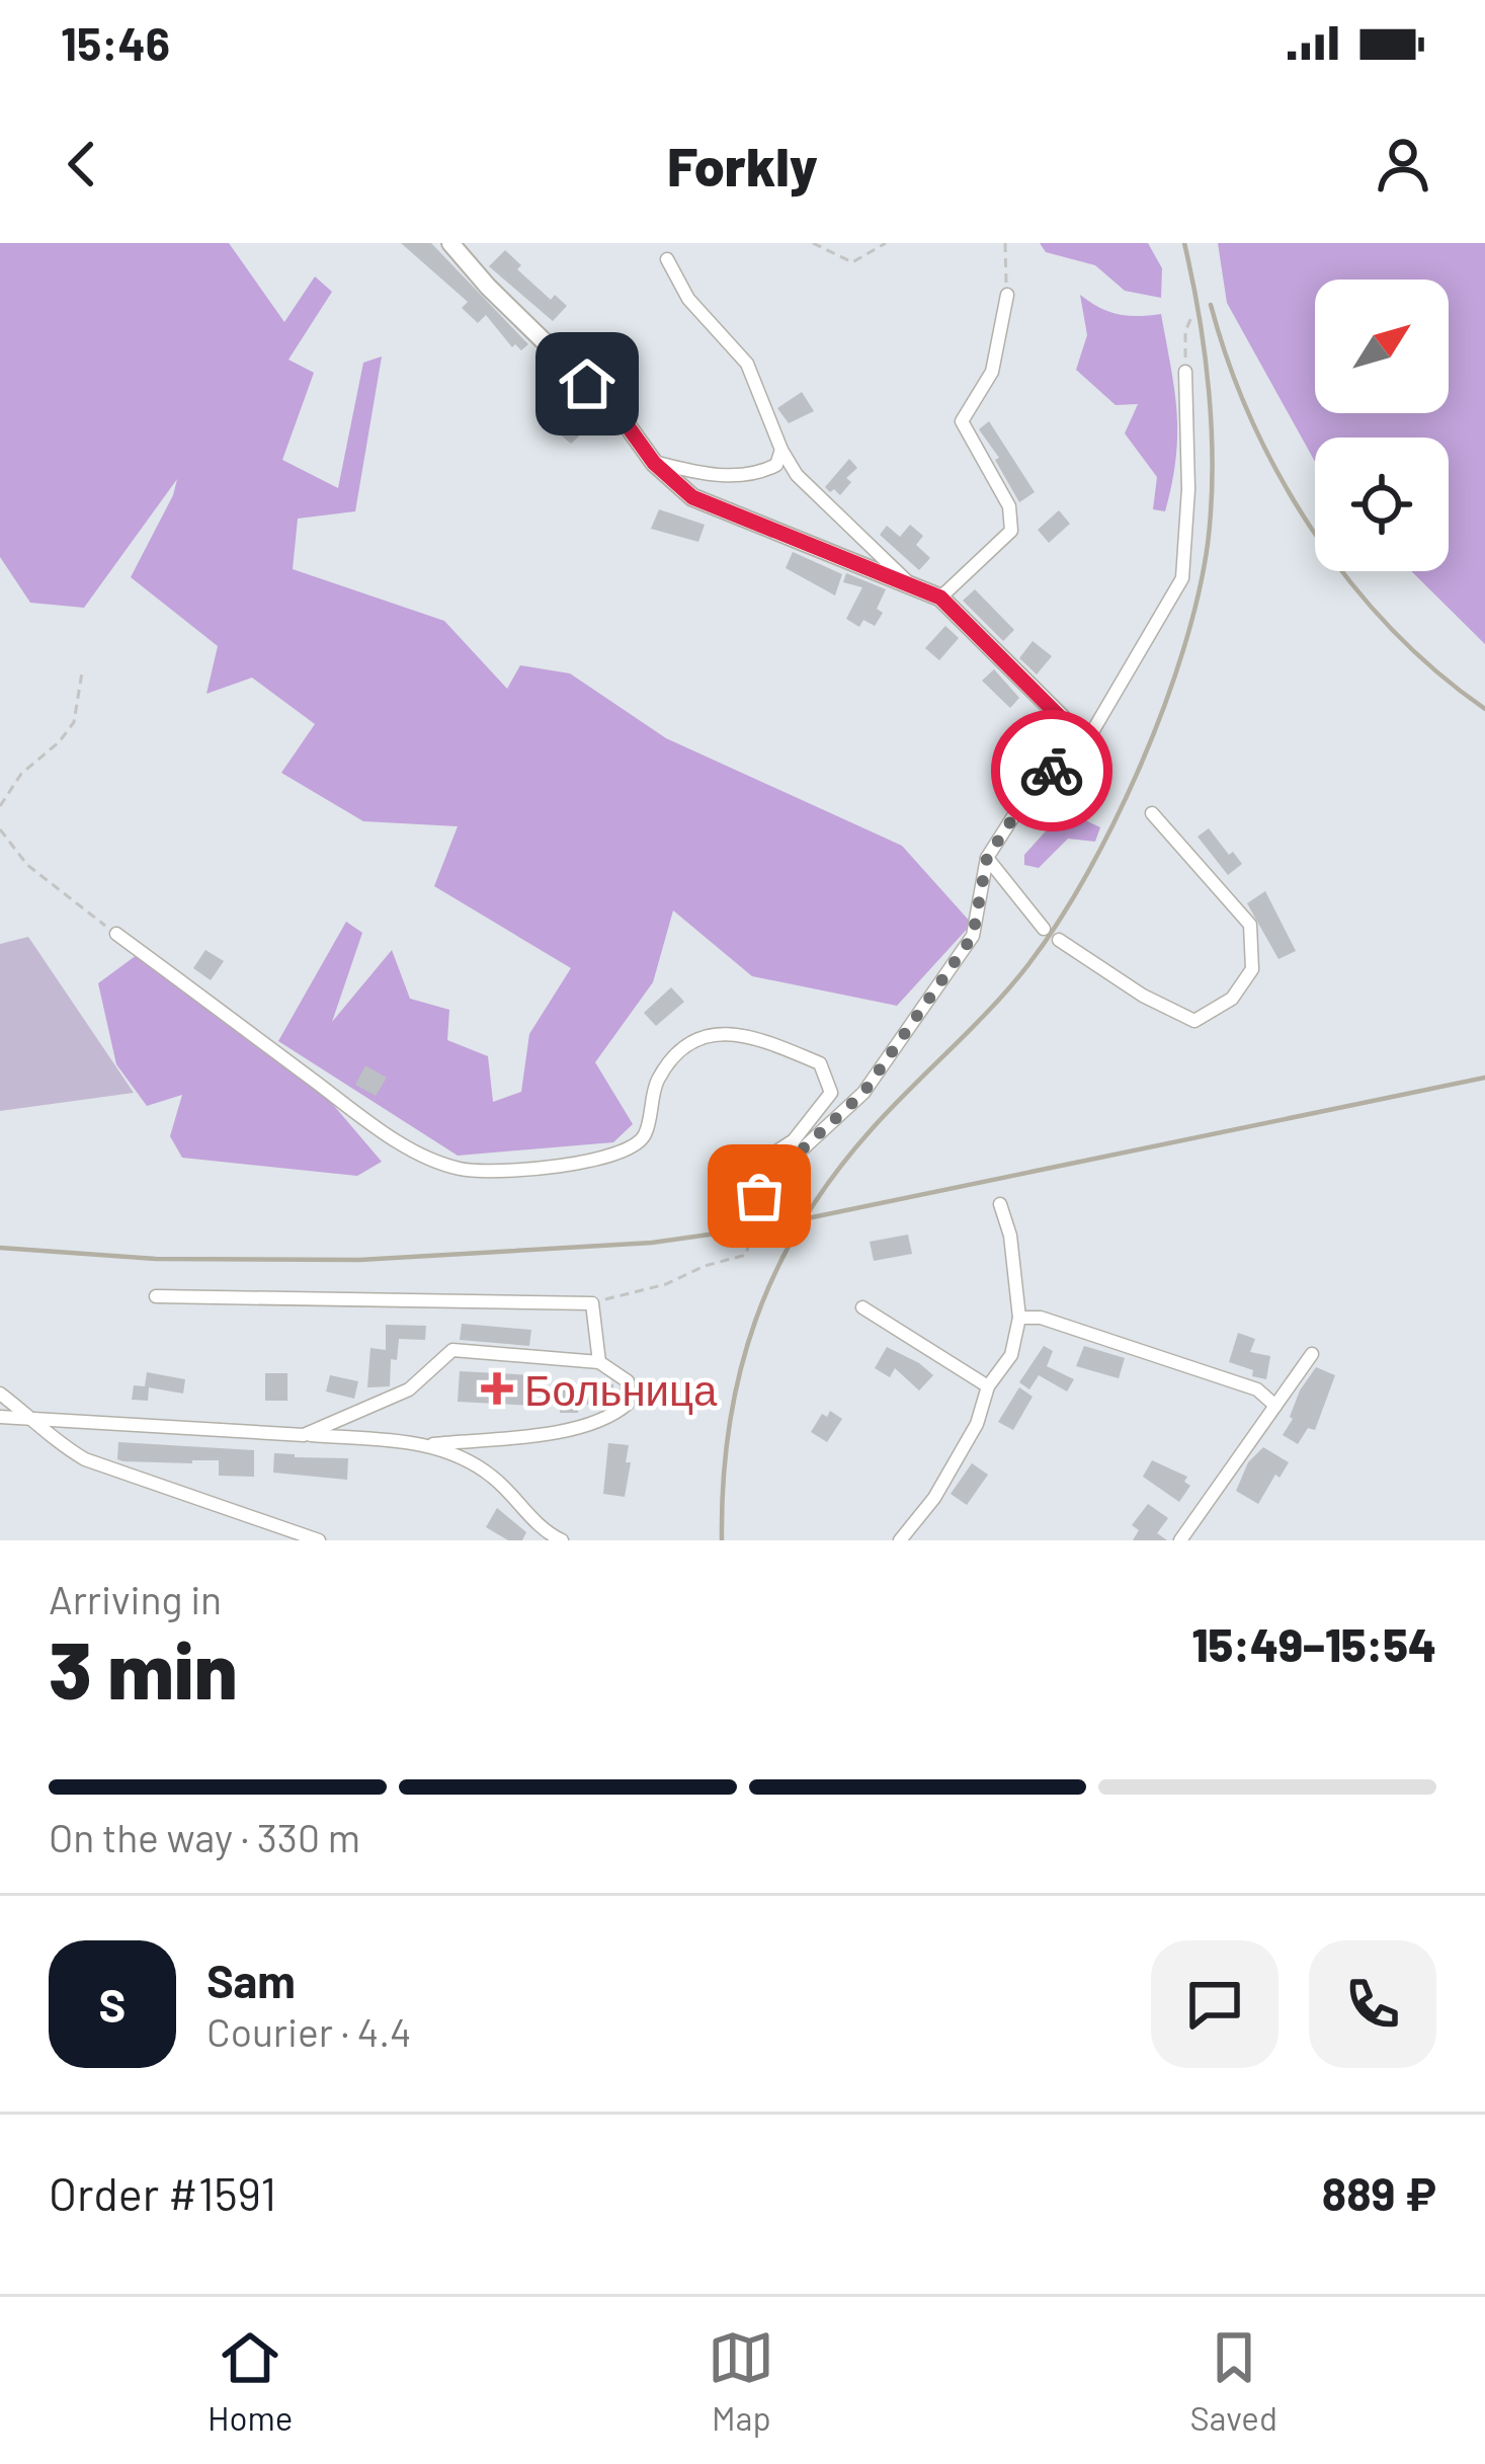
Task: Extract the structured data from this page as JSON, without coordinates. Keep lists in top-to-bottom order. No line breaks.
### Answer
{"places":{"health":["Больница"]},"north":"top right","page":{"status":"15:46","header":"Forkly","heading":["3 min","Arriving in","15:49–15:54"],"panel":["Sam","Courier · 4.4","Order #1591","889 ₽"],"bar":"On the way · 330 m","round":"S","tabs":["Home","Map","Saved"]}}
